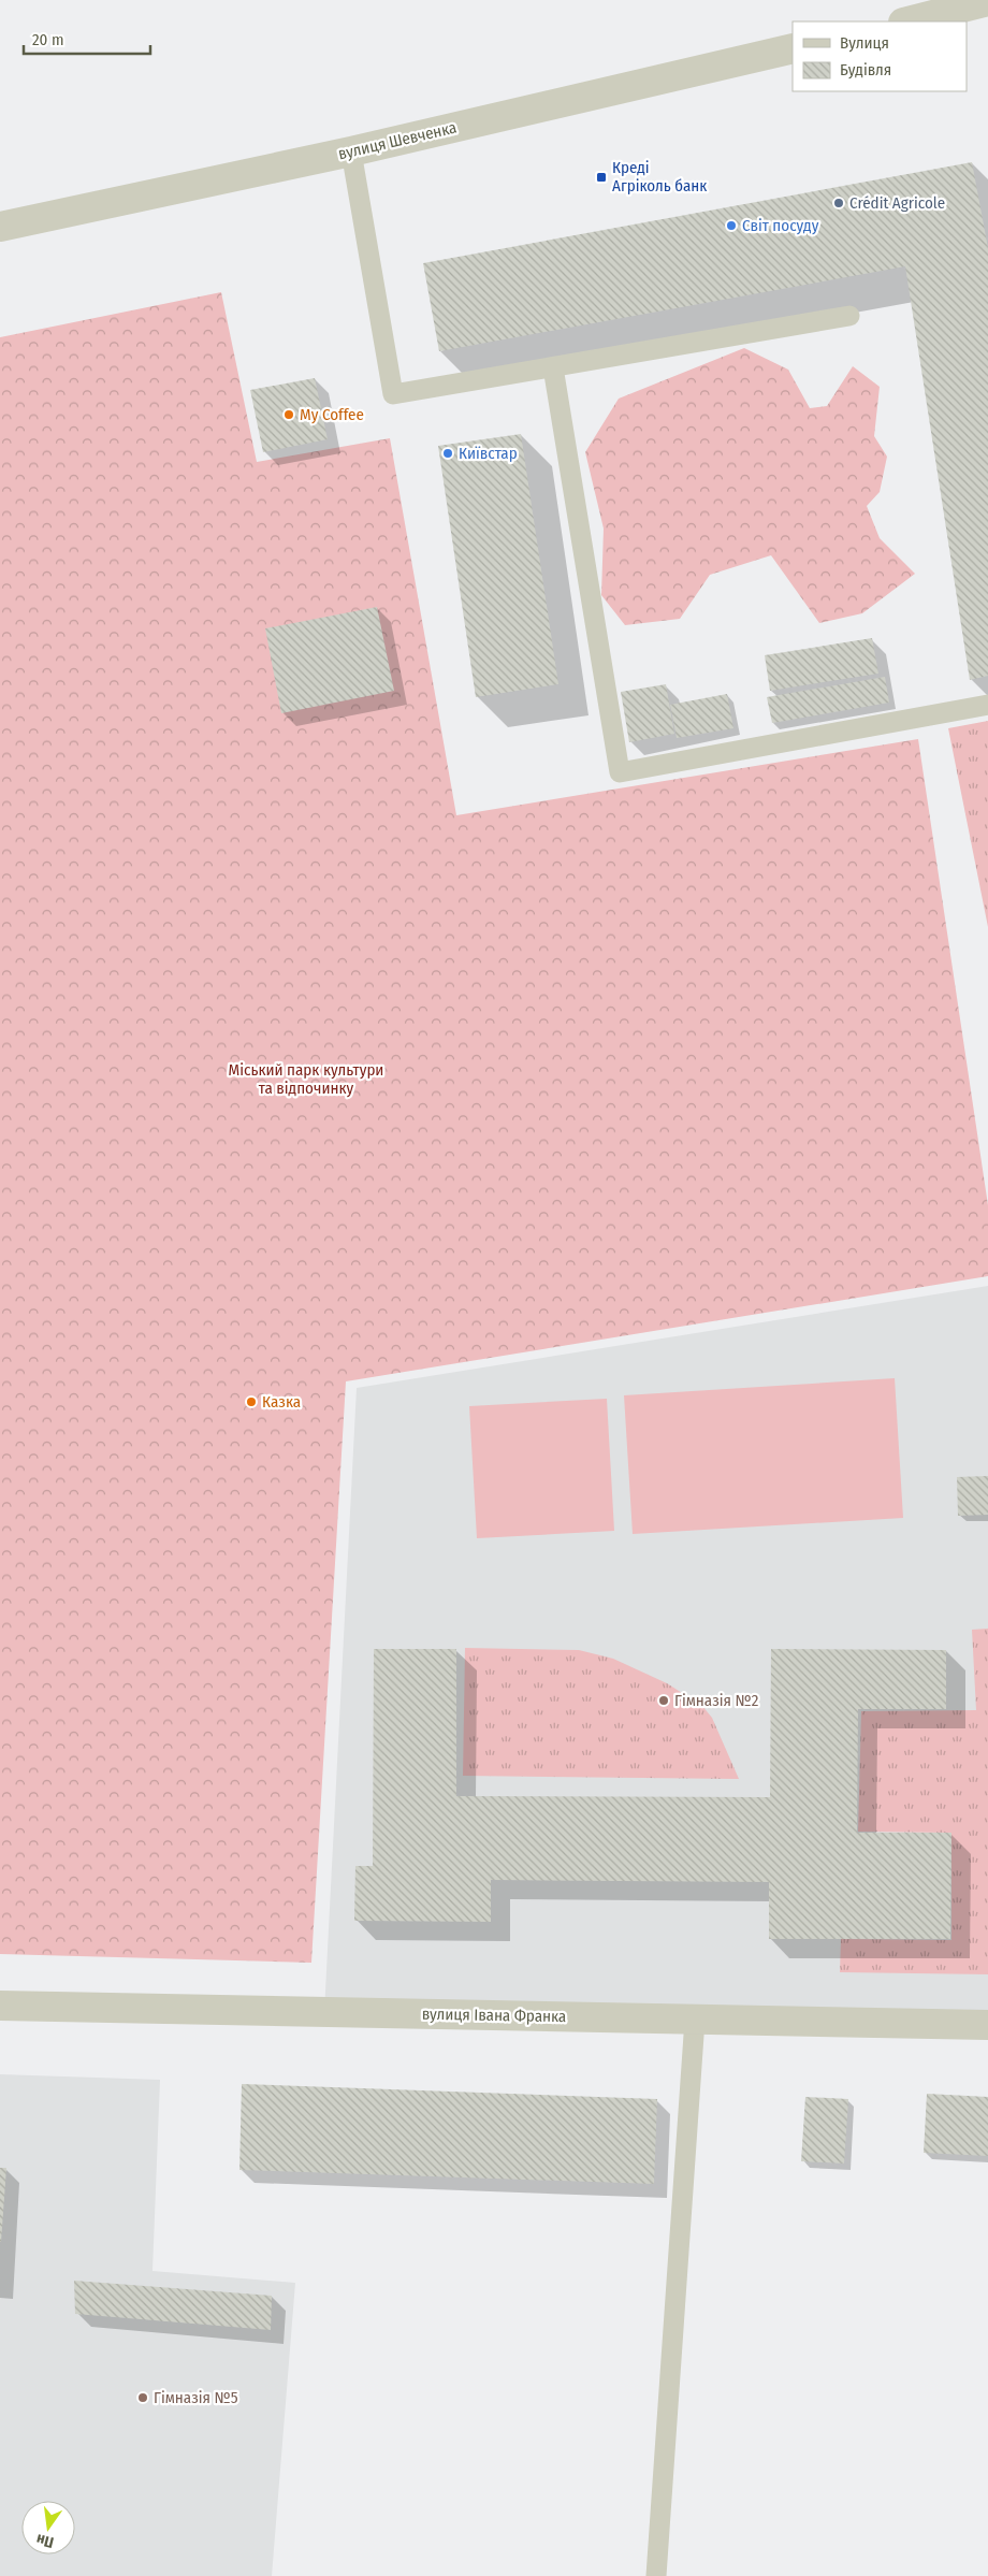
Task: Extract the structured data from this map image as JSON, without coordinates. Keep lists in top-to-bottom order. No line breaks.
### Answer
{"streets":{"street":["вулиця Шевченка","вулиця Івана Франка"]},"parks":["Міський парк культури та відпочинку"],"places":{"transit":["Креді Агріколь банк"],"other":["Crédit Agricole","Світ посуду","My Coffee","Київстар","Казка","Гімназія №2","Гімназія №5"]},"legend":["Вулиця","Будівля"],"scale_bar":"20 m","north":"bottom"}
